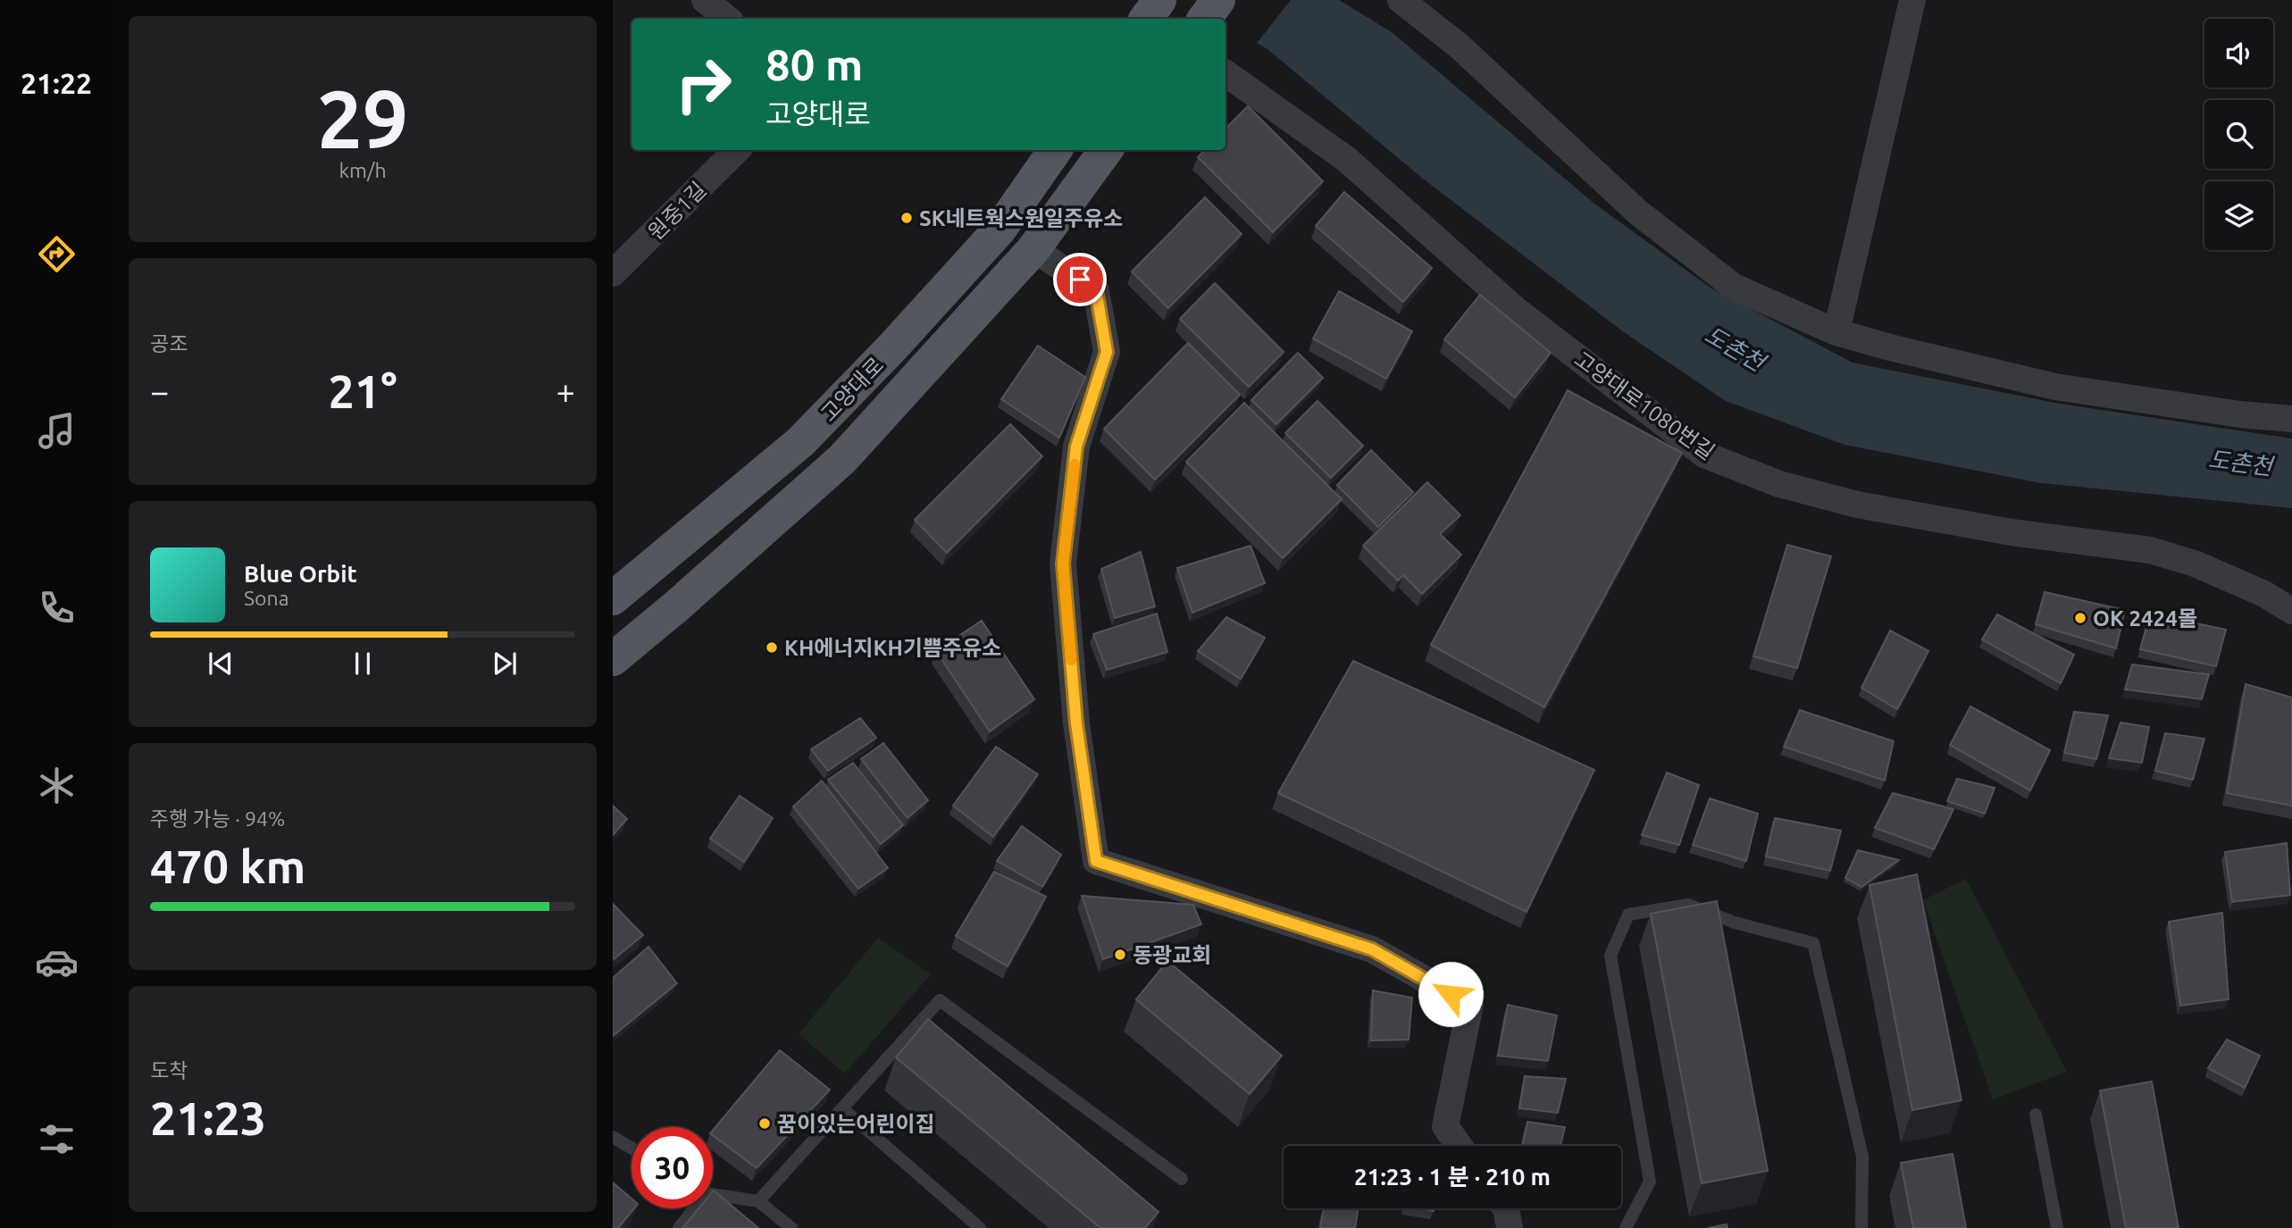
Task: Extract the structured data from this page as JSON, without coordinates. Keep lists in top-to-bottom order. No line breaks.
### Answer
{"streets":{"main road":["고양대로"],"street":["원중1길","고양대로1080번길"]},"water":["도촌천"],"places":["SK네트웍스원일주유소","OK 2424몰","KH에너지KH기쁨주유소","동광교회","꿈이있는어린이집"],"page":{"tabs":"21:22","tile":[["29","km/h"],"공조",["주행 가능 · 94%","470 km"],["도착","21:23"]],"turn":["80 m","고양대로"],"heat":["−","21°","+"],"song":["Blue Orbit","Sona"],"limit":"30","trip":"21:23 · 1 분 · 210 m"}}
